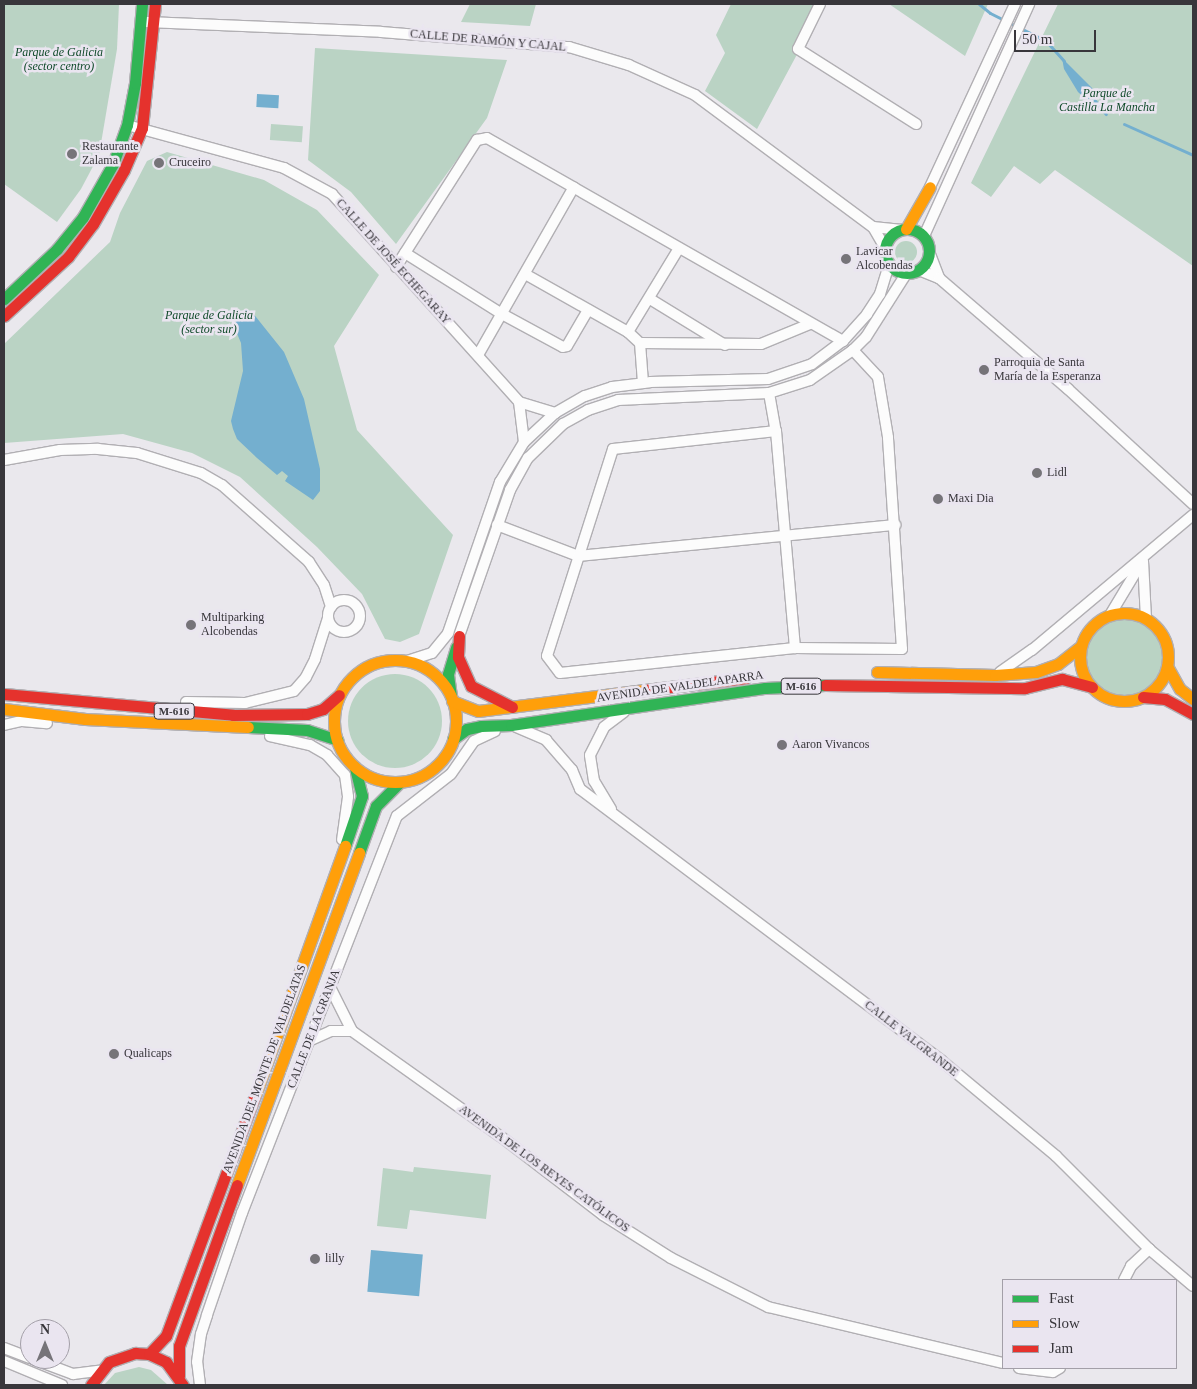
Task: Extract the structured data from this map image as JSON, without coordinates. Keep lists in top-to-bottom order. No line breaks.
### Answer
{"streets":{"main road":["M-616","AVENIDA DE VALDELAPARRA","AVENIDA DEL MONTE DE VALDELATAS"],"street":["CALLE DE RAMÓN Y CAJAL","CALLE DE JOSÉ ECHEGARAY","CALLE DE LA GRANJA","CALLE VALGRANDE","AVENIDA DE LOS REYES CATÓLICOS"]},"crossings":[["M-616","AVENIDA DE VALDELAPARRA"],["M-616","AVENIDA DEL MONTE DE VALDELATAS"],["AVENIDA DE VALDELAPARRA","CALLE DE LA GRANJA"],["AVENIDA DE VALDELAPARRA","CALLE VALGRANDE"],["AVENIDA DE VALDELAPARRA","AVENIDA DEL MONTE DE VALDELATAS"],["CALLE DE LA GRANJA","CALLE VALGRANDE"],["CALLE DE LA GRANJA","AVENIDA DE LOS REYES CATÓLICOS"]],"parks":["Parque de Galicia (sector centro)","Parque de Castilla La Mancha","Parque de Galicia (sector sur)"],"places":["Restaurante Zalama","Cruceiro","Lavicar Alcobendas","Parroquia de Santa María de la Esperanza","Lidl","Maxi Dia","Multiparking Alcobendas","Aaron Vivancos","Qualicaps","lilly"],"legend":["Fast","Slow","Jam"],"scale_bar":"50 m","north":"top"}
